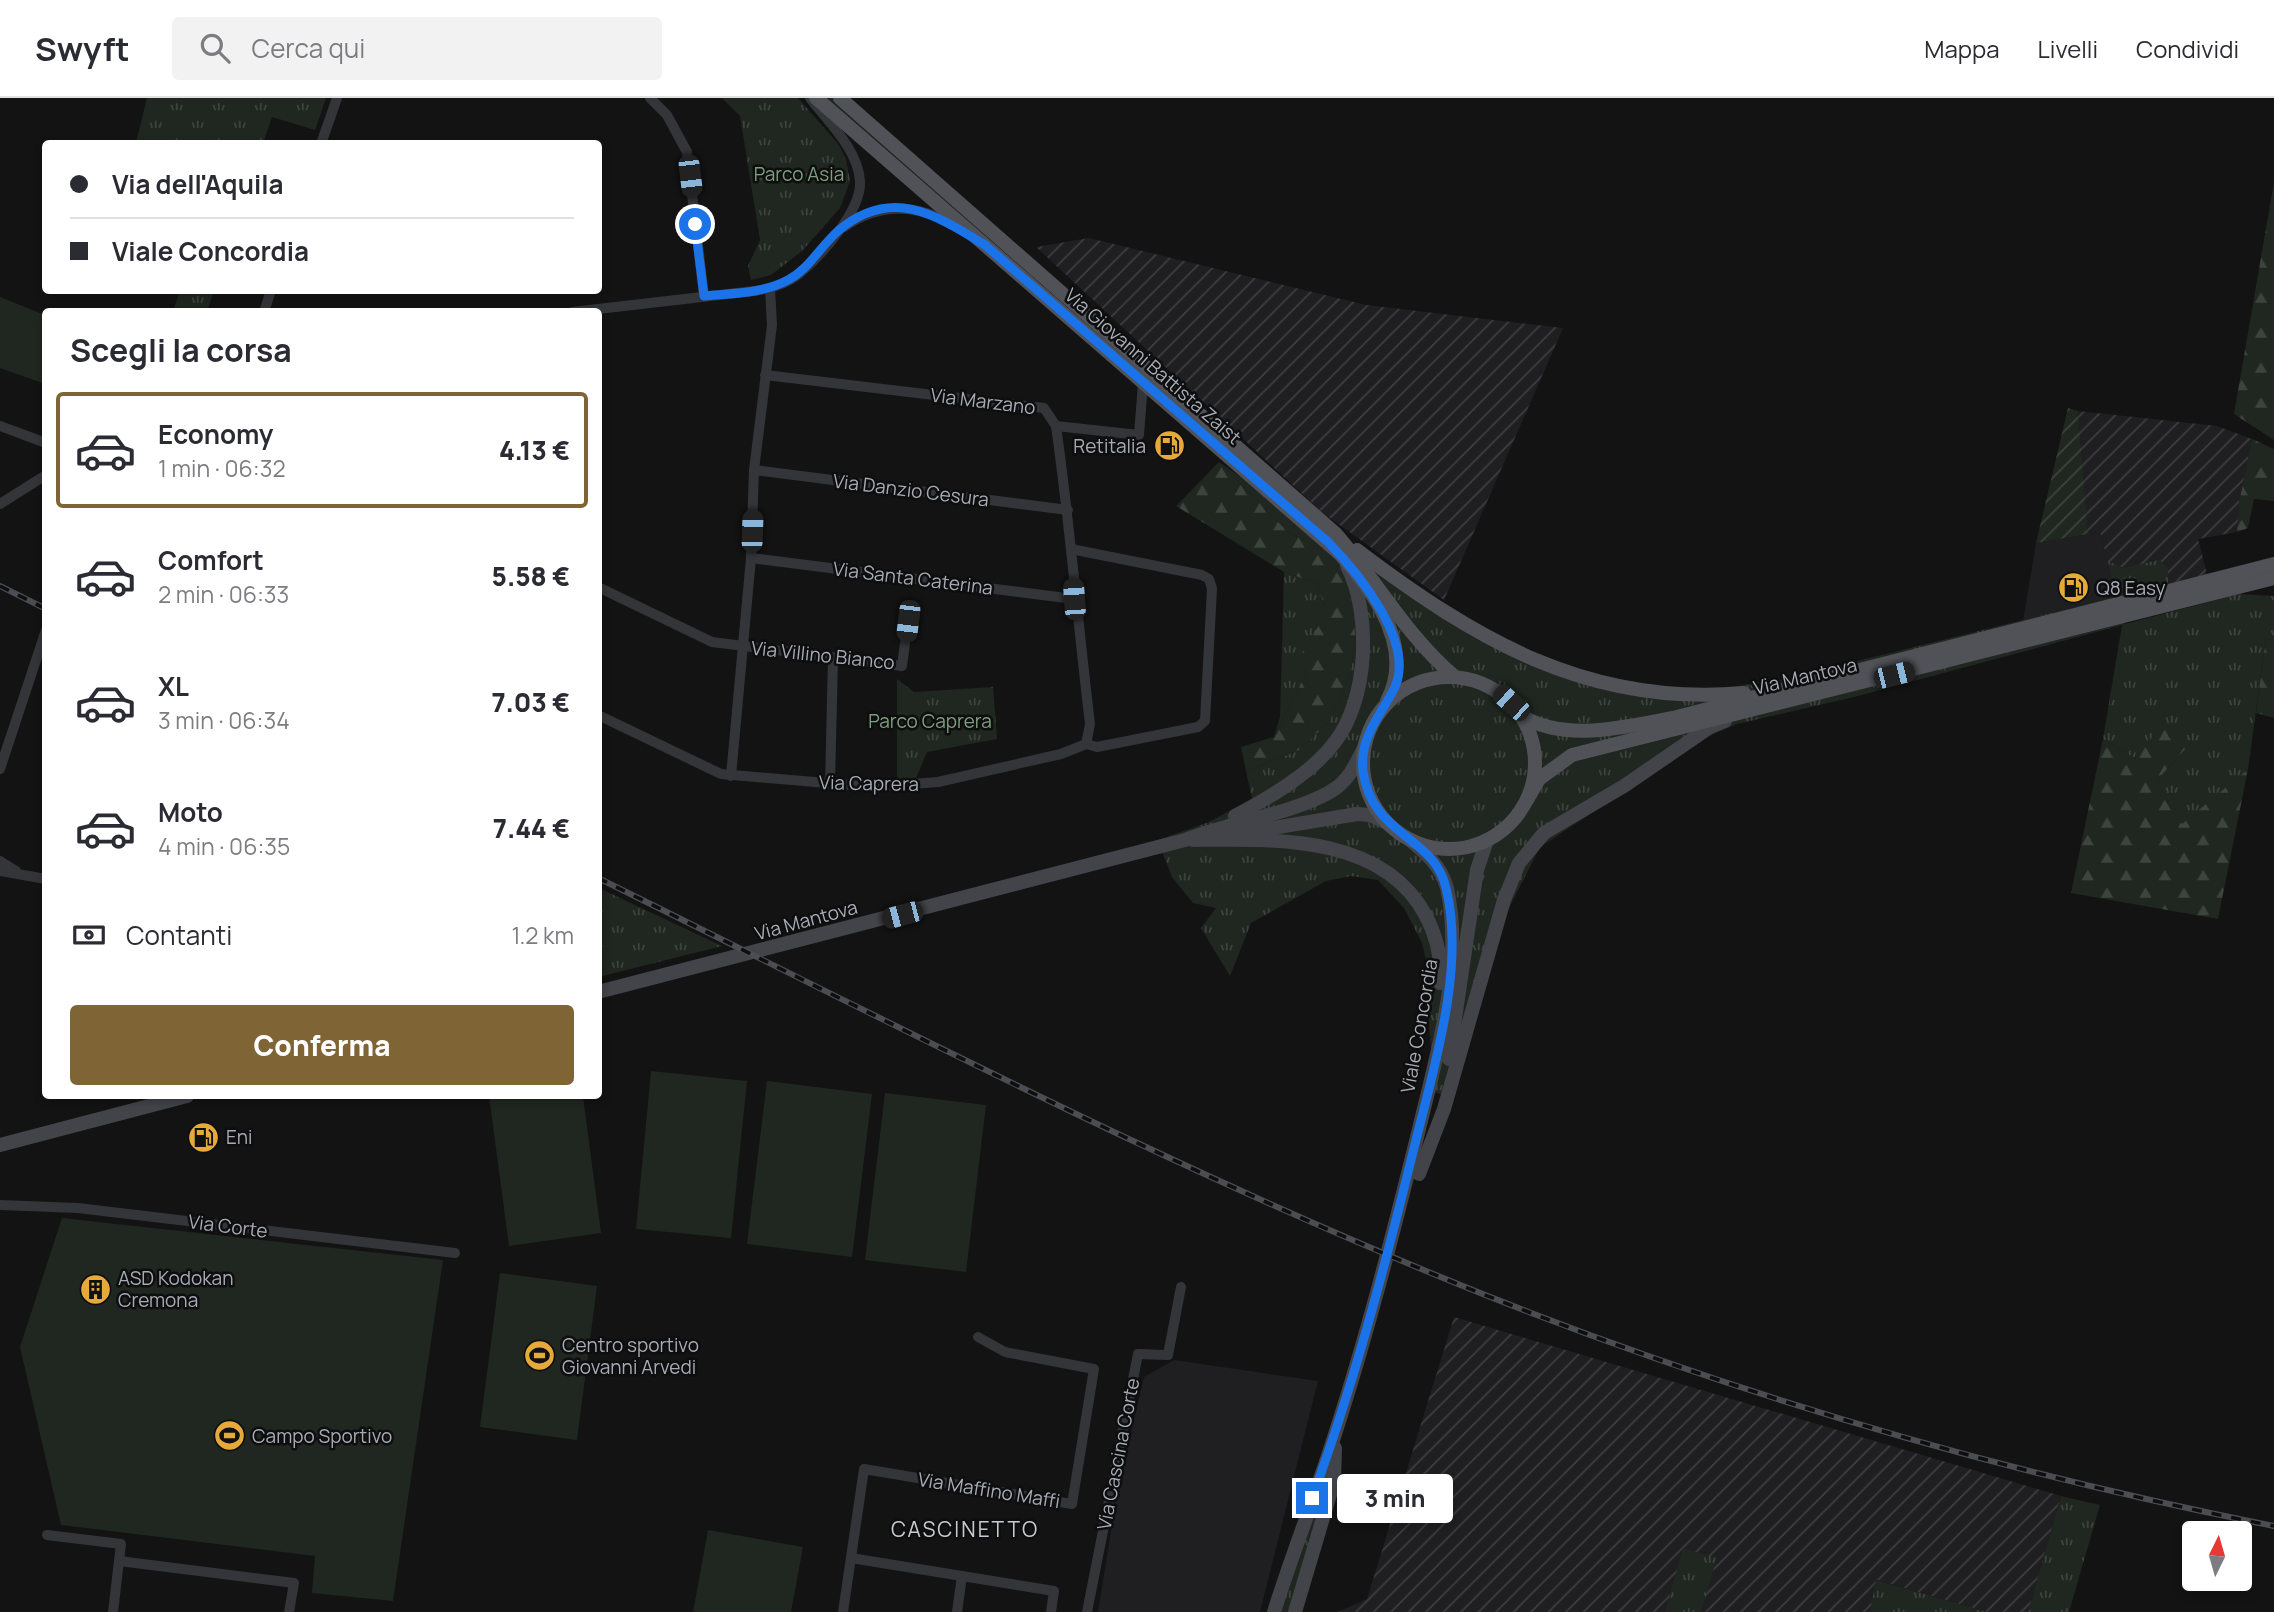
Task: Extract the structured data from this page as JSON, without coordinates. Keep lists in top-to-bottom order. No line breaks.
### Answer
{"streets":{"main road":["Via Giovanni Battista Zaist","Via Mantova","Viale Concordia"],"street":["Via Marzano","Via Danzio Cesura","Via Santa Caterina","Via Villino Bianco","Via Caprera","Via Corte","Via Cascina Corte","Via Maffino Maffi"]},"crossings":[["Via Giovanni Battista Zaist","Via Marzano"],["Via Giovanni Battista Zaist","Via Mantova"],["Via Giovanni Battista Zaist","Viale Concordia"],["Via Mantova","Viale Concordia"]],"districts":["CASCINETTO"],"parks":["Parco Asia","Parco Caprera"],"places":{"fuel station":["Retitalia","Q8 Easy","Eni"],"building":["ASD Kodokan Cremona"],"sports":["Centro sportivo Giovanni Arvedi","Campo Sportivo"]},"north":"top","page":{"header":"Swyft","search":"Cerca qui","nav":["Mappa","Livelli","Condividi"],"banner":["Via dell'Aquila","Viale Concordia"],"heading":"Scegli la corsa","list":[{"name":"Economy","note":"1 min · 06:32","value":"4.13 €"},{"name":"Comfort","note":"2 min · 06:33","value":"5.58 €"},{"name":"XL","note":"3 min · 06:34","value":"7.03 €"},{"name":"Moto","note":"4 min · 06:35","value":"7.44 €"}],"pay":["Contanti","1.2 km"],"buttons":"Conferma","bubble":"3 min"}}
